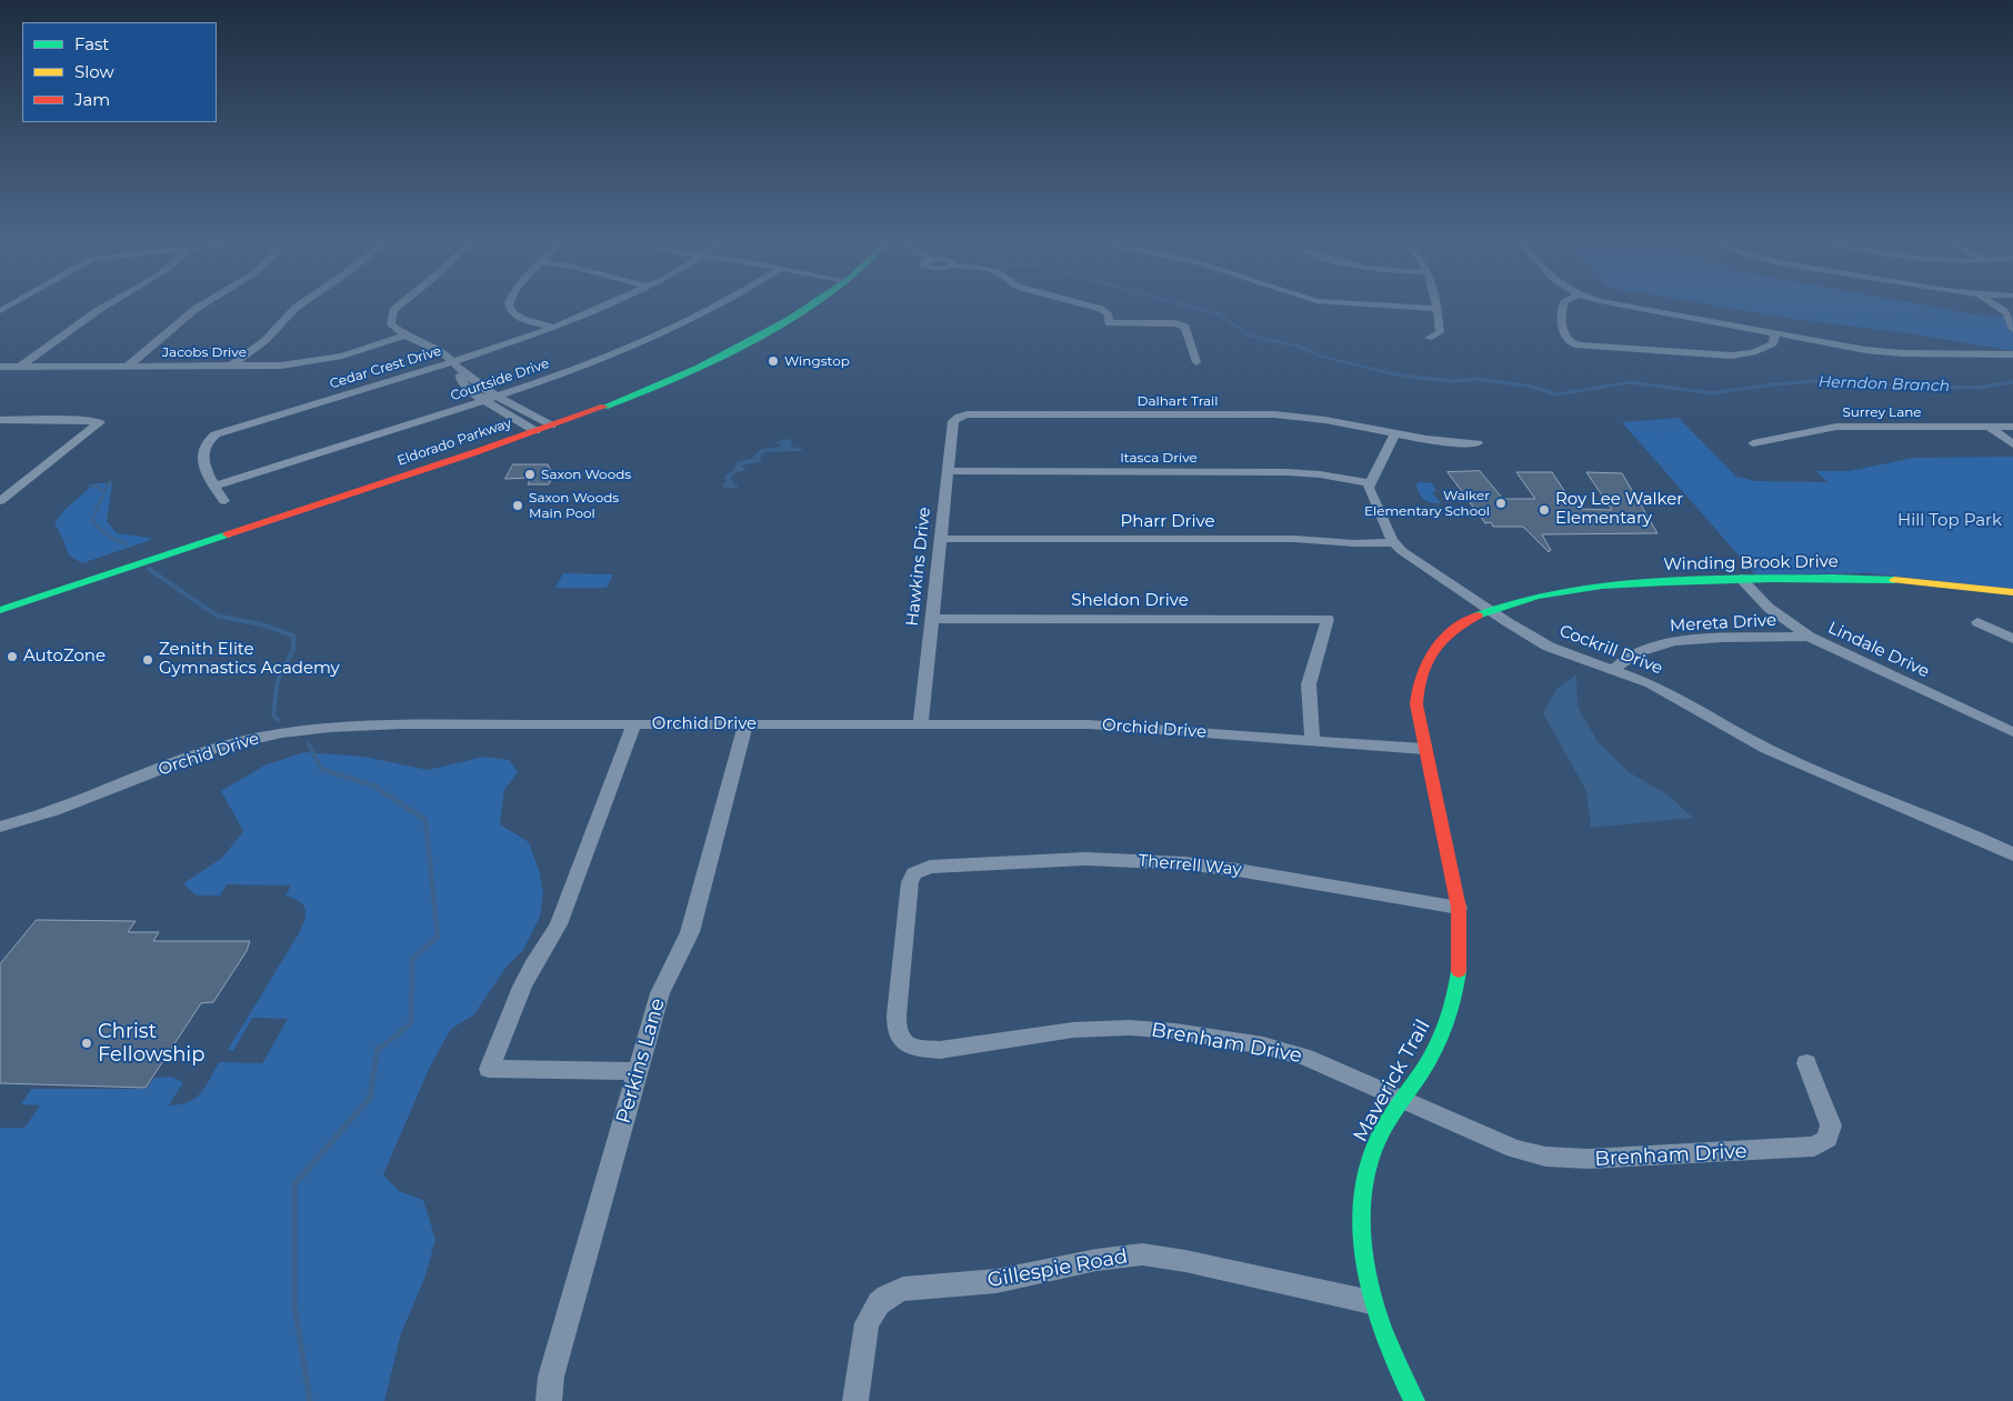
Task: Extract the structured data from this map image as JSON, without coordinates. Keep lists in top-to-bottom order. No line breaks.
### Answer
{"streets":{"main road":["Eldorado Parkway","Winding Brook Drive","Maverick Trail"],"street":["Jacobs Drive","Cedar Crest Drive","Courtside Drive","Dalhart Trail","Surrey Lane","Itasca Drive","Pharr Drive","Hawkins Drive","Sheldon Drive","Mereta Drive","Cockrill Drive","Lindale Drive","Orchid Drive","Therrell Way","Brenham Drive","Perkins Lane","Gillespie Road"]},"crossings":[["Cedar Crest Drive","Courtside Drive"],["Dalhart Trail","Hawkins Drive"],["Itasca Drive","Hawkins Drive"],["Itasca Drive","Cockrill Drive"],["Pharr Drive","Hawkins Drive"],["Pharr Drive","Cockrill Drive"],["Winding Brook Drive","Cockrill Drive"],["Winding Brook Drive","Lindale Drive"],["Winding Brook Drive","Maverick Trail"],["Hawkins Drive","Sheldon Drive"],["Hawkins Drive","Orchid Drive"],["Sheldon Drive","Orchid Drive"],["Mereta Drive","Cockrill Drive"],["Mereta Drive","Lindale Drive"],["Cockrill Drive","Maverick Trail"],["Orchid Drive","Perkins Lane"],["Orchid Drive","Maverick Trail"],["Therrell Way","Brenham Drive"],["Therrell Way","Maverick Trail"],["Brenham Drive","Maverick Trail"],["Maverick Trail","Gillespie Road"]],"water":["Herndon Branch"],"parks":["Hill Top Park"],"places":["Wingstop","Saxon Woods","Walker Elementary School","Saxon Woods Main Pool","Roy Lee Walker Elementary","AutoZone","Zenith Elite Gymnastics Academy","Christ Fellowship"],"legend":["Fast","Slow","Jam"]}
